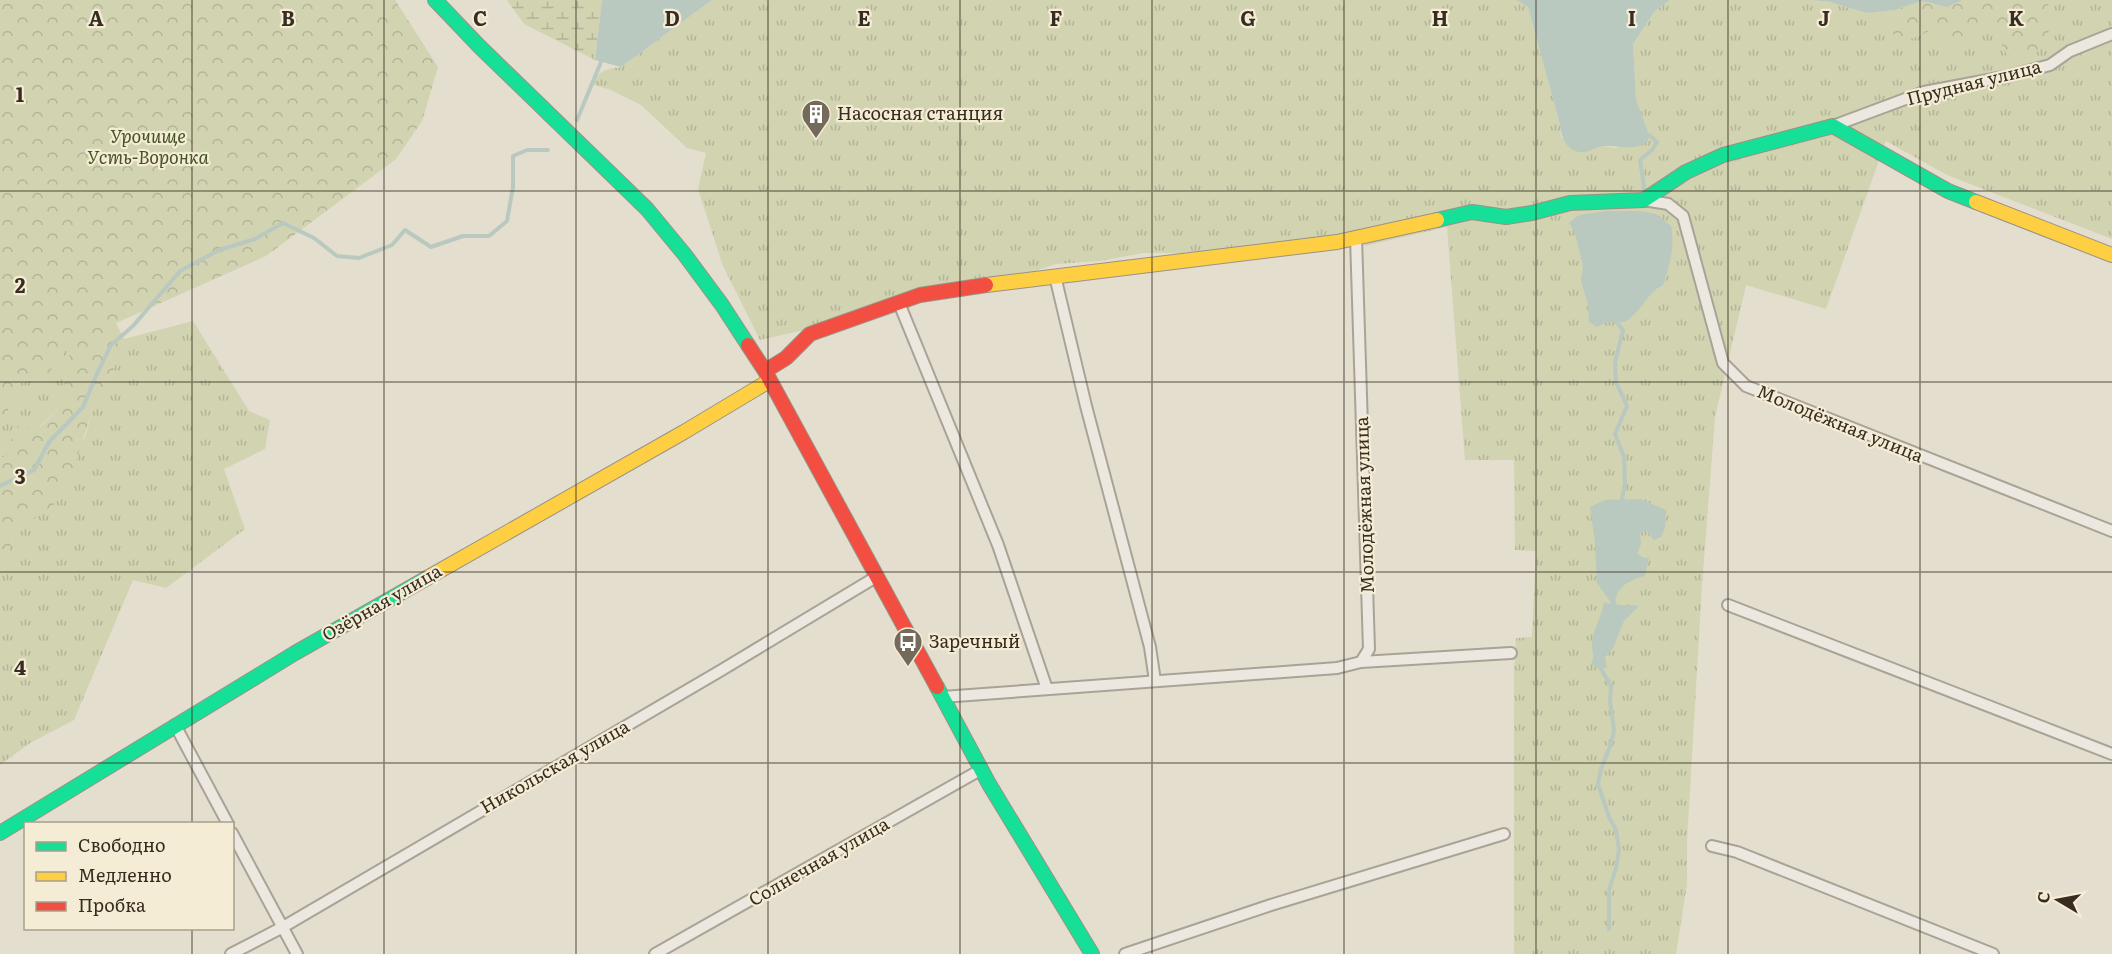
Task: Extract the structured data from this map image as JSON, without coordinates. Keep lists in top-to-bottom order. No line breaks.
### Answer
{"streets":{"street":["Прудная улица","Молодёжная улица","Озёрная улица","Никольская улица","Солнечная улица"]},"crossings":[["Молодёжная улица","Озёрная улица"]],"parks":["Урочище Усть-Воронка"],"places":{"building":["Насосная станция"],"bus stop":["Заречный"]},"legend":["Свободно","Медленно","Пробка"],"north":"left","grid":{"columns":["A","B","C","D","E","F","G","H","I","J","K"],"rows":["1","2","3","4"]}}
